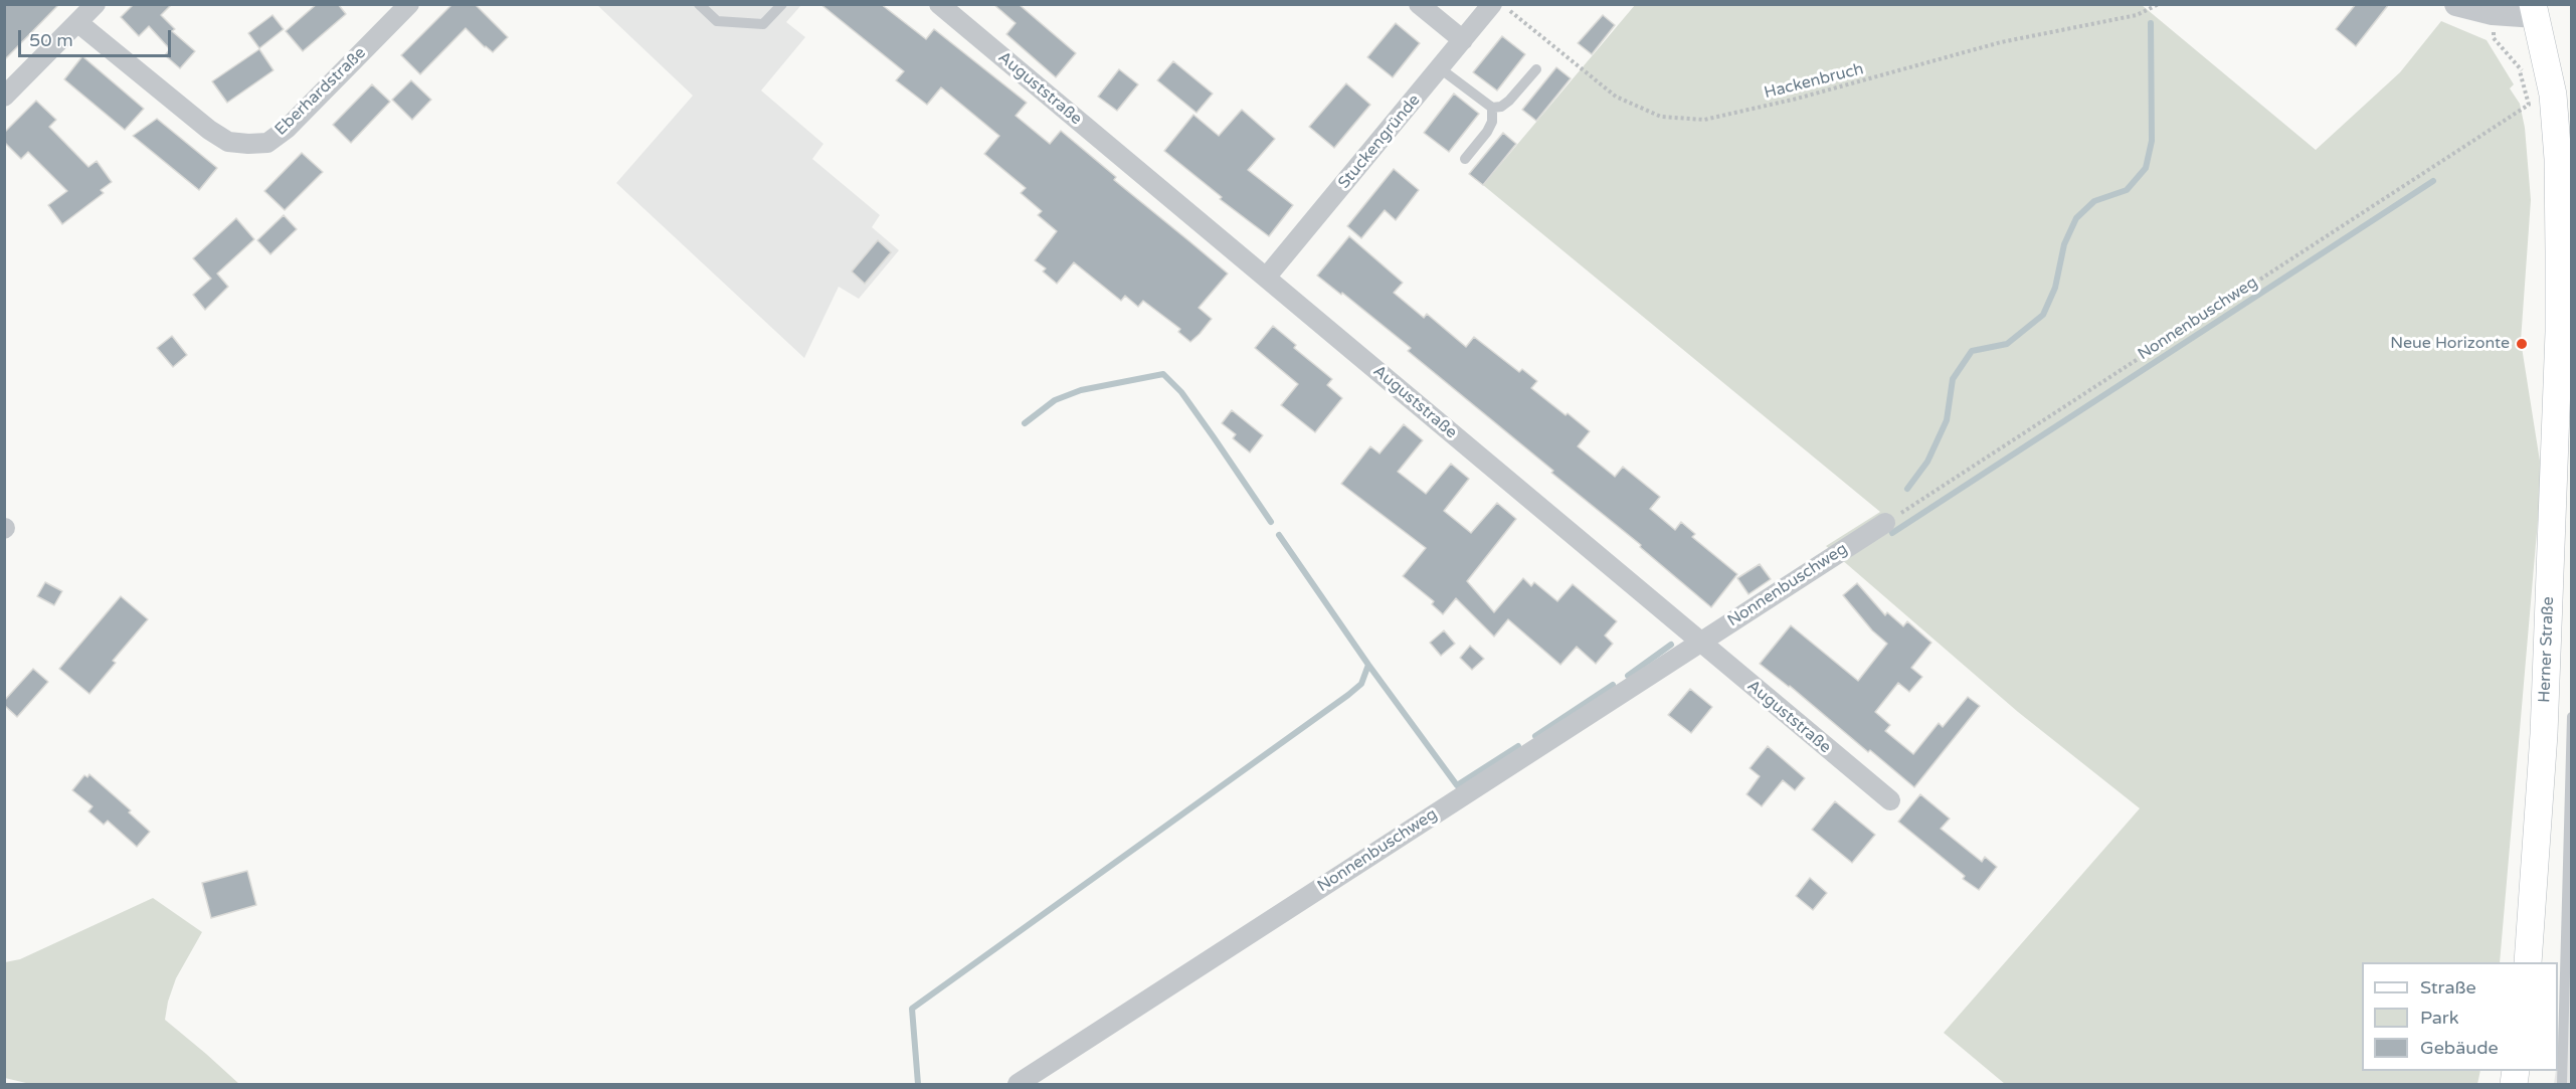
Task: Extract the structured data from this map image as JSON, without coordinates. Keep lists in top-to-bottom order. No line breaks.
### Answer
{"streets":{"main road":["Herner Straße"],"street":["Auguststraße","Eberhardstraße","Stuckengründe","Nonnenbuschweg"],"path":["Hackenbruch"]},"crossings":[["Auguststraße","Stuckengründe"],["Auguststraße","Nonnenbuschweg"]],"places":["Neue Horizonte"],"legend":["Straße","Park","Gebäude"],"scale_bar":"50 m"}
